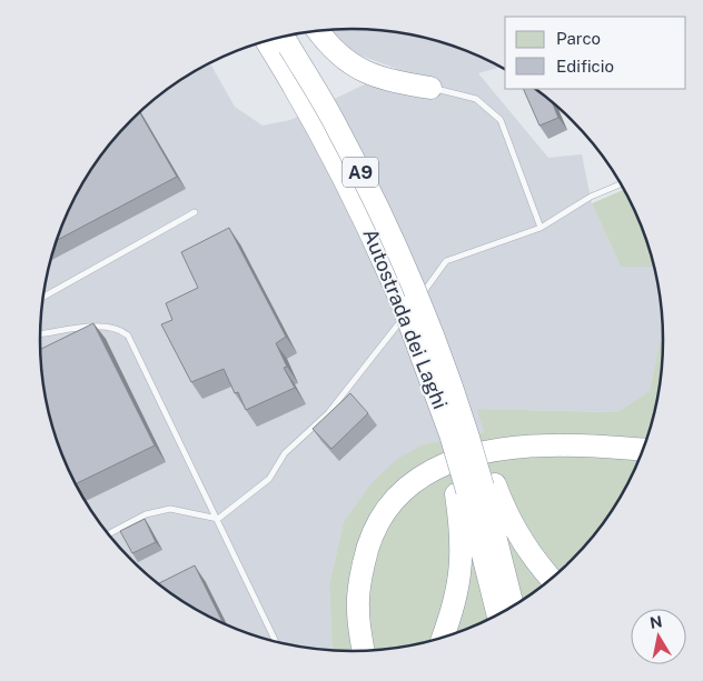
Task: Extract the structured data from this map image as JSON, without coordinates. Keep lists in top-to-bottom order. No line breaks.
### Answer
{"streets":{"highway":["A9","Autostrada dei Laghi"]},"legend":["Parco","Edificio"],"north":"top"}
